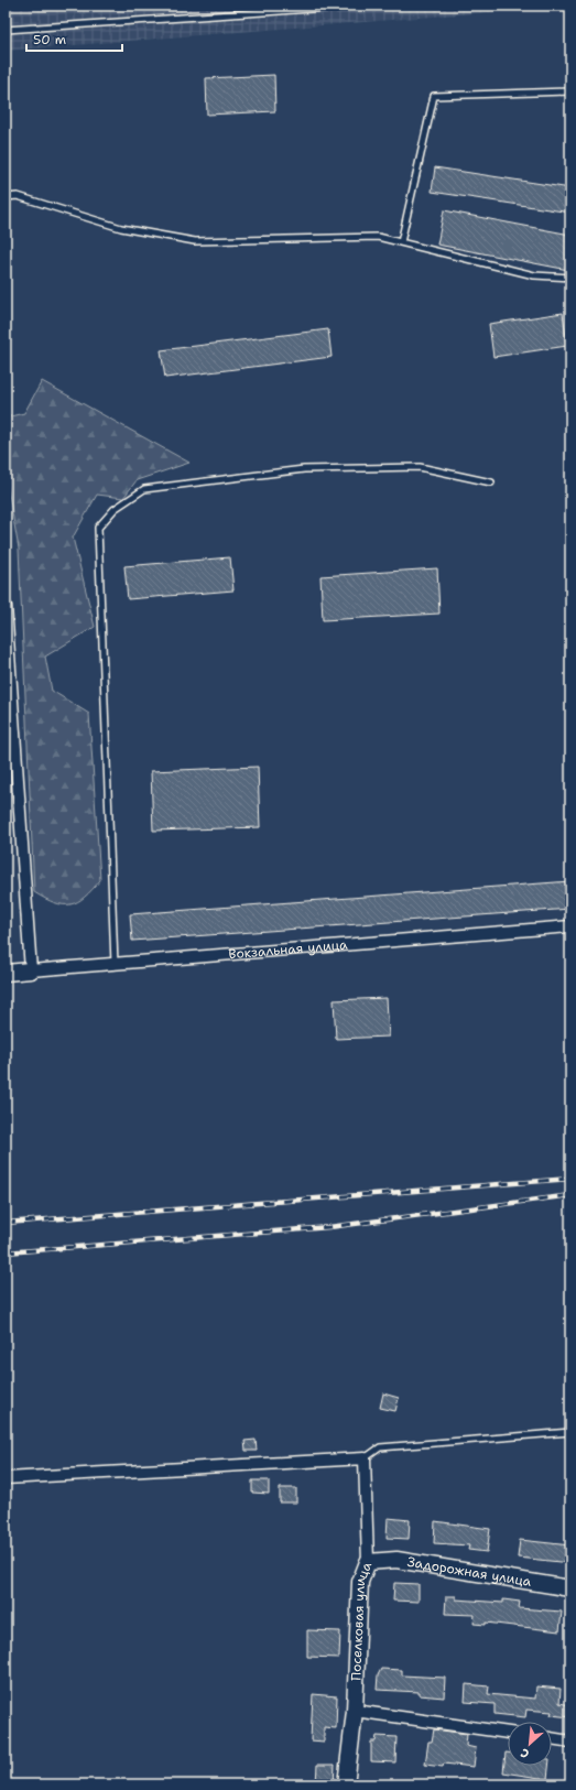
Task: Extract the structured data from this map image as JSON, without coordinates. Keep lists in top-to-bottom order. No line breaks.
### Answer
{"streets":{"street":["Вокзальная улица","Задорожная улица","Поселковая улица"]},"crossings":[["Задорожная улица","Поселковая улица"]],"scale_bar":"50 m","north":"bottom left"}
